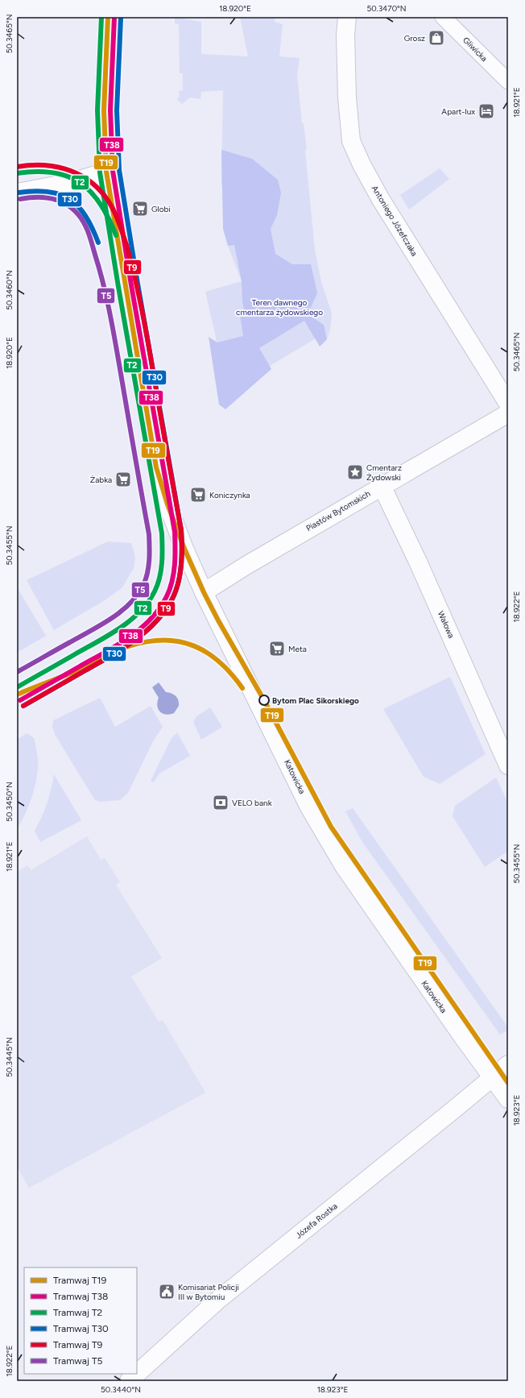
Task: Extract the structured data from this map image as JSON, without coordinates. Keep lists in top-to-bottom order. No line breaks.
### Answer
{"streets":{"street":["Gliwicka","Antoniego Józefczaka","Piastów Bytomskich","Wałowa","Katowicka","Józefa Rostka"]},"crossings":[["Piastów Bytomskich","Wałowa"],["Piastów Bytomskich","Katowicka"],["Katowicka","Józefa Rostka"]],"parks":["Teren dawnego cmentarza żydowskiego"],"places":{"shop":["Grosz"],"hotel":["Apart-lux"],"supermarket":["Globi","Żabka","Koniczynka","Meta"],"place":["Cmentarz Żydowski"],"other":["Bytom Plac Sikorskiego"],"bank":["VELO bank"],"public building":["Komisariat Policji III w Bytomiu"]},"lines":["tram line T19","tram line T38","tram line T2","tram line T30","tram line T9","tram line T5"],"legend":["Tramwaj T19","Tramwaj T38","Tramwaj T2","Tramwaj T30","Tramwaj T9","Tramwaj T5"],"coordinates":["18.920°E","50.3470°N","50.3465°N","18.921°E","50.3460°N","50.3455°N","18.922°E","50.3450°N","50.3445°N","18.923°E","50.3440°N"]}
